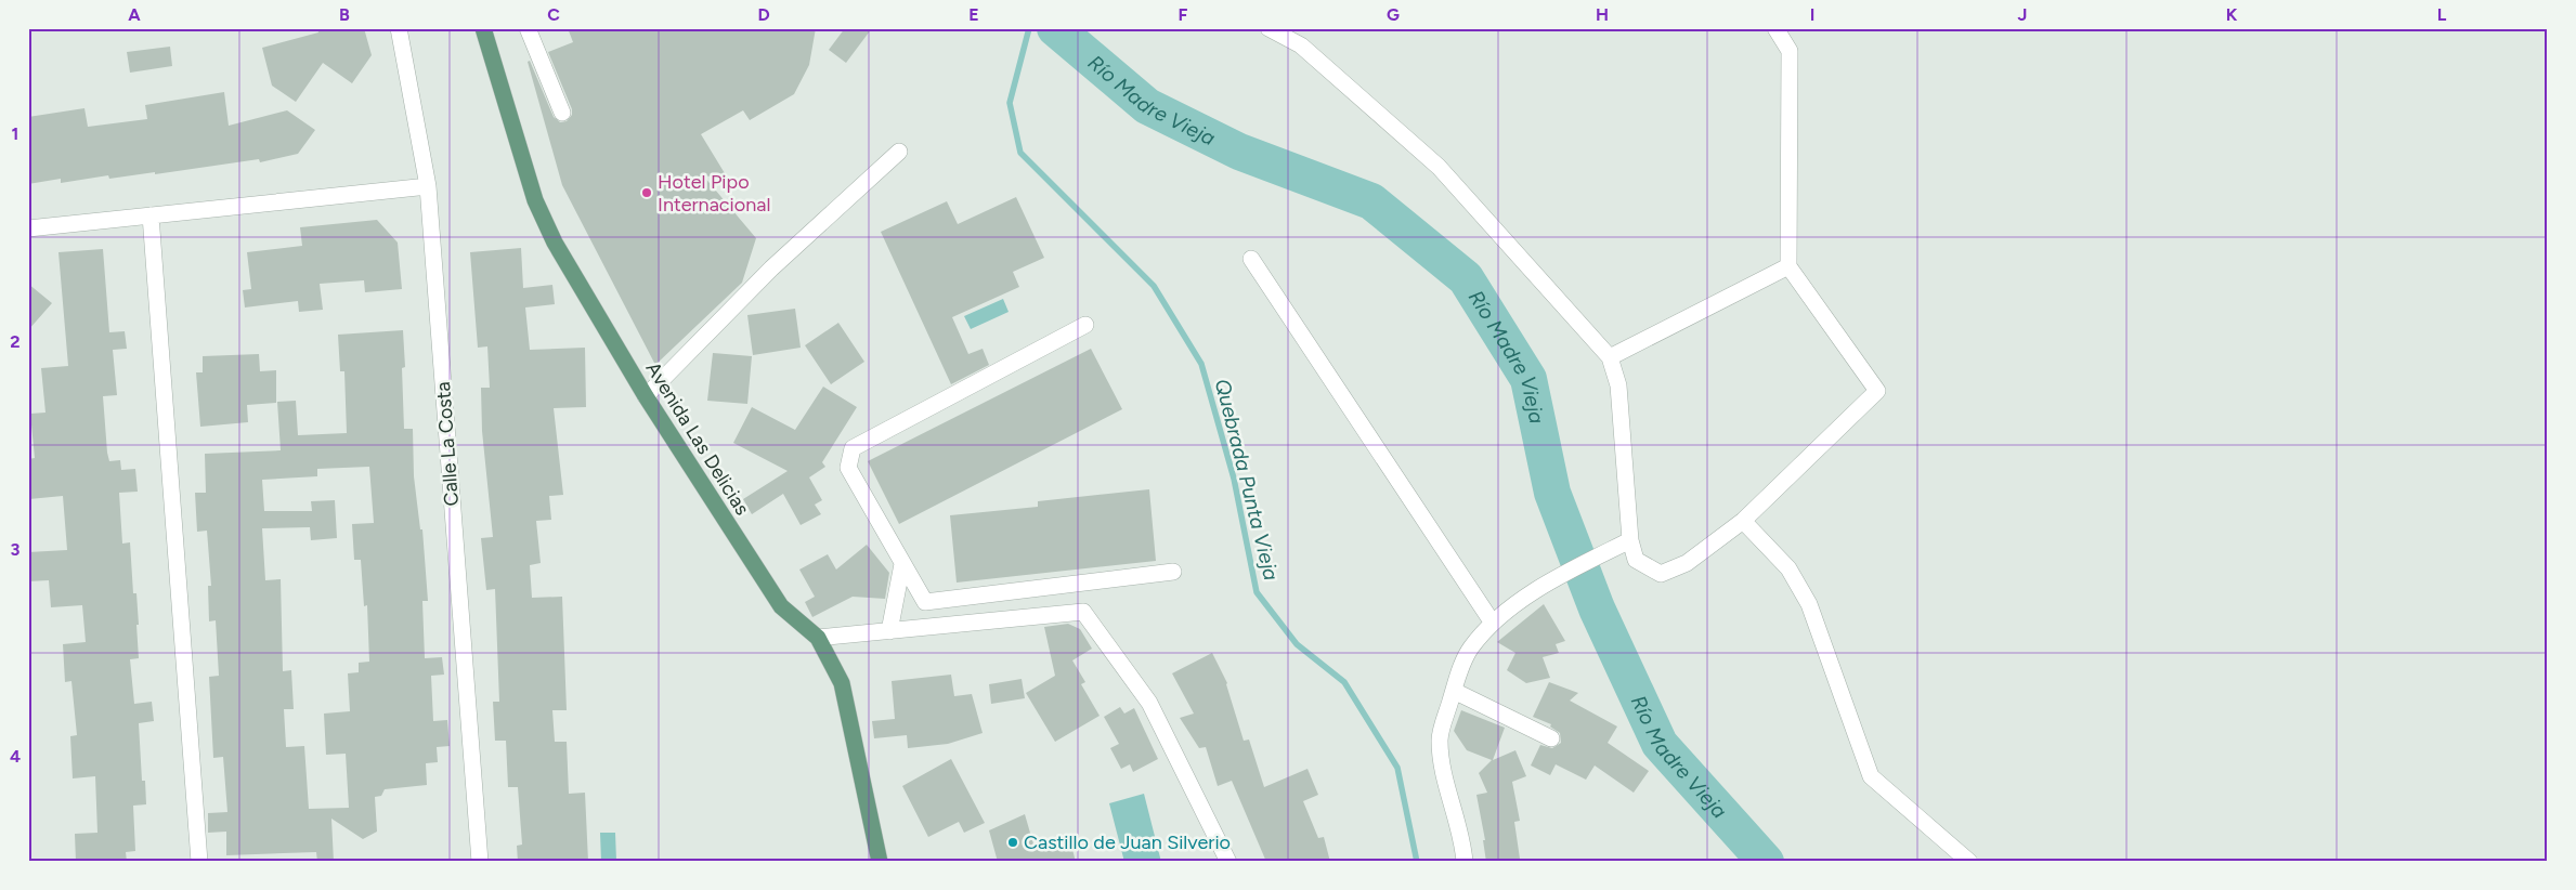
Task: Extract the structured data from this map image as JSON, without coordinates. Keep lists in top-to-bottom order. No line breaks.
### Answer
{"streets":{"main road":["Avenida Las Delicias"],"street":["Calle La Costa"]},"water":["Río Madre Vieja","Quebrada Punta Vieja"],"places":["Hotel Pipo Internacional","Castillo de Juan Silverio"],"grid":{"columns":["A","B","C","D","E","F","G","H","I","J","K","L"],"rows":["1","2","3","4"]}}
